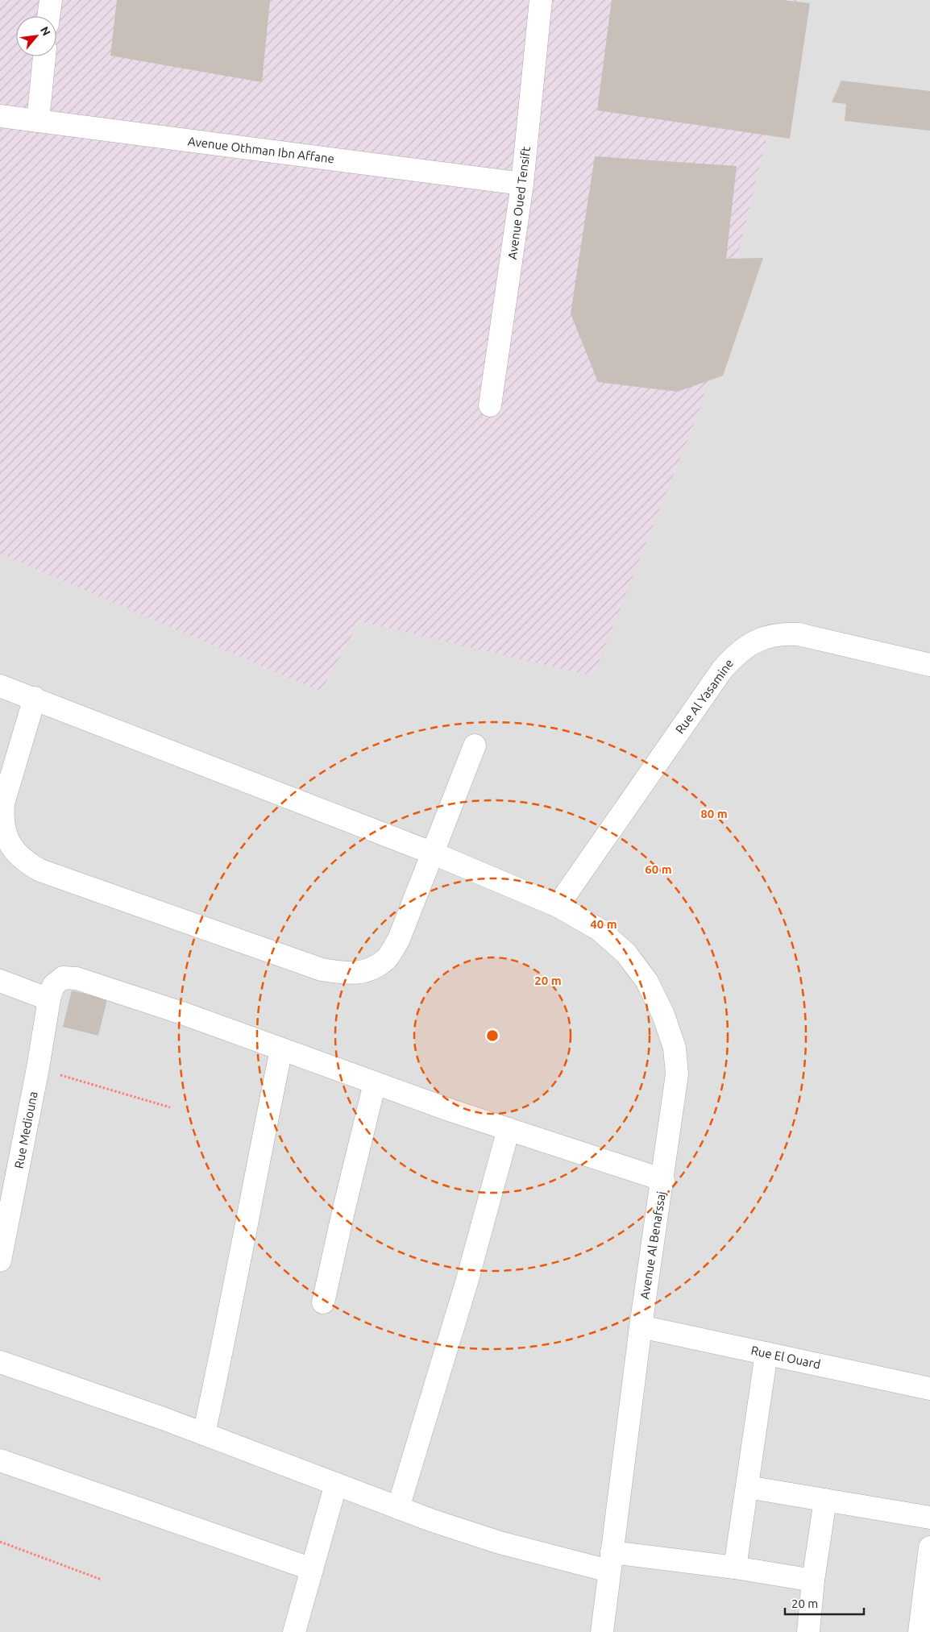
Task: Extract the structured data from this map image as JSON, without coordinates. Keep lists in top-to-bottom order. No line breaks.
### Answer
{"streets":{"street":["Avenue Othman Ibn Affane","Avenue Oued Tensift","Rue Al Yasamine","Rue Mediouna","Avenue Al Benafssaj","Rue El Ouard"]},"crossings":[["Avenue Othman Ibn Affane","Avenue Oued Tensift"],["Rue Al Yasamine","Avenue Al Benafssaj"],["Avenue Al Benafssaj","Rue El Ouard"]],"scale_bar":"20 m","north":"top right","rings":["80 m","60 m","40 m","20 m"]}
